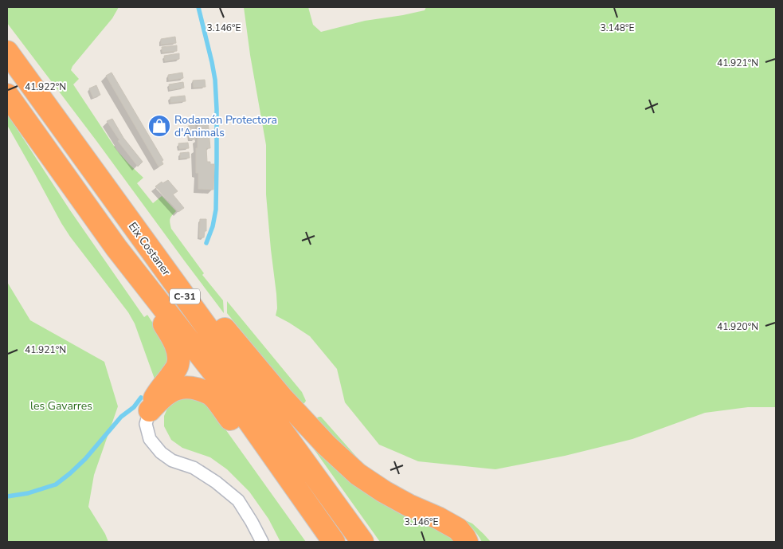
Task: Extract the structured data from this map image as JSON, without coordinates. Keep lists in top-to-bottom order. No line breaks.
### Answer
{"streets":{"highway":["Eix Costaner","C-31"]},"parks":["les Gavarres"],"places":{"shop":["Rodamón Protectora d'Animals"]},"coordinates":["3.146°E","3.148°E","41.921°N","41.922°N","41.920°N"]}
